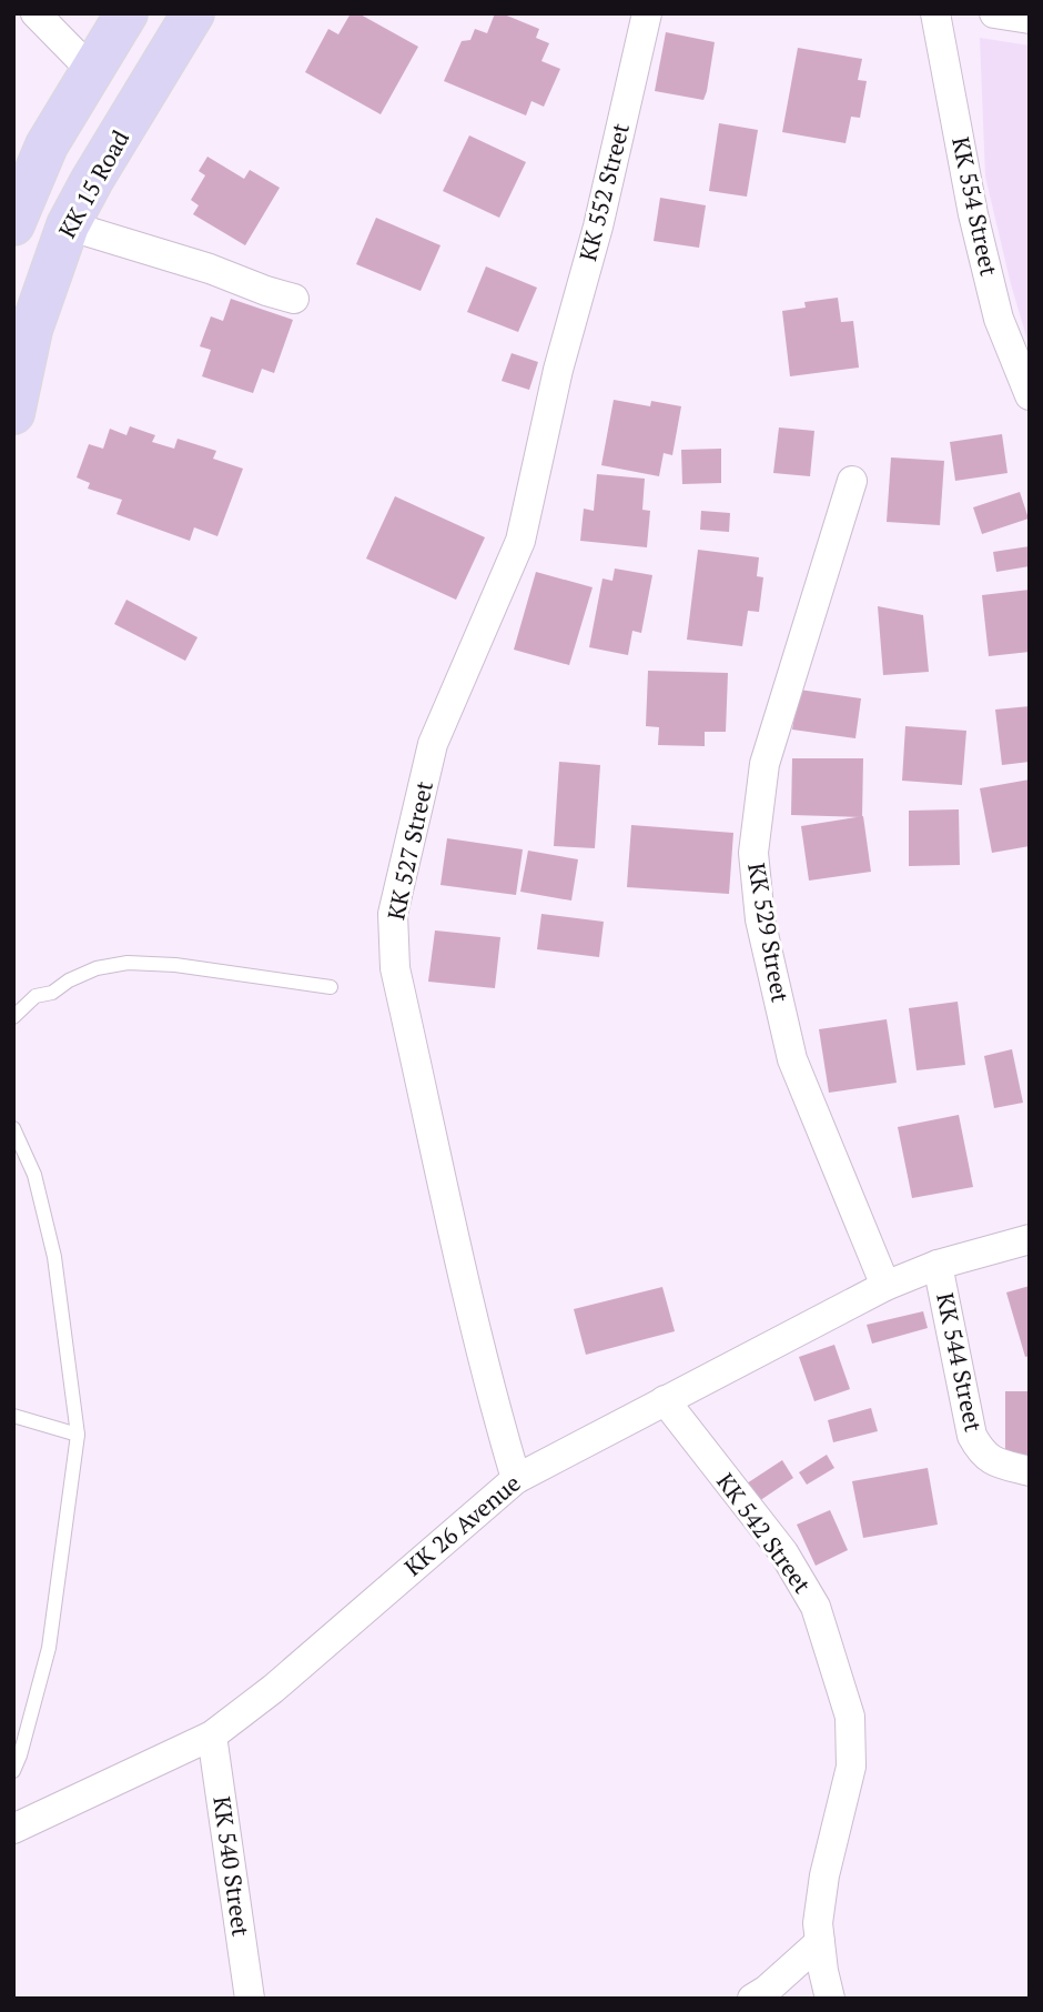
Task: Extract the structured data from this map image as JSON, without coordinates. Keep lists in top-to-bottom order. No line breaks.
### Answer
{"streets":{"highway":["KK 15 Road"],"street":["KK 552 Street","KK 554 Street","KK 527 Street","KK 529 Street","KK 544 Street","KK 26 Avenue","KK 542 Street","KK 540 Street"]},"crossings":[["KK 552 Street","KK 527 Street"],["KK 527 Street","KK 26 Avenue"],["KK 529 Street","KK 26 Avenue"],["KK 544 Street","KK 26 Avenue"],["KK 26 Avenue","KK 542 Street"],["KK 26 Avenue","KK 540 Street"]]}
